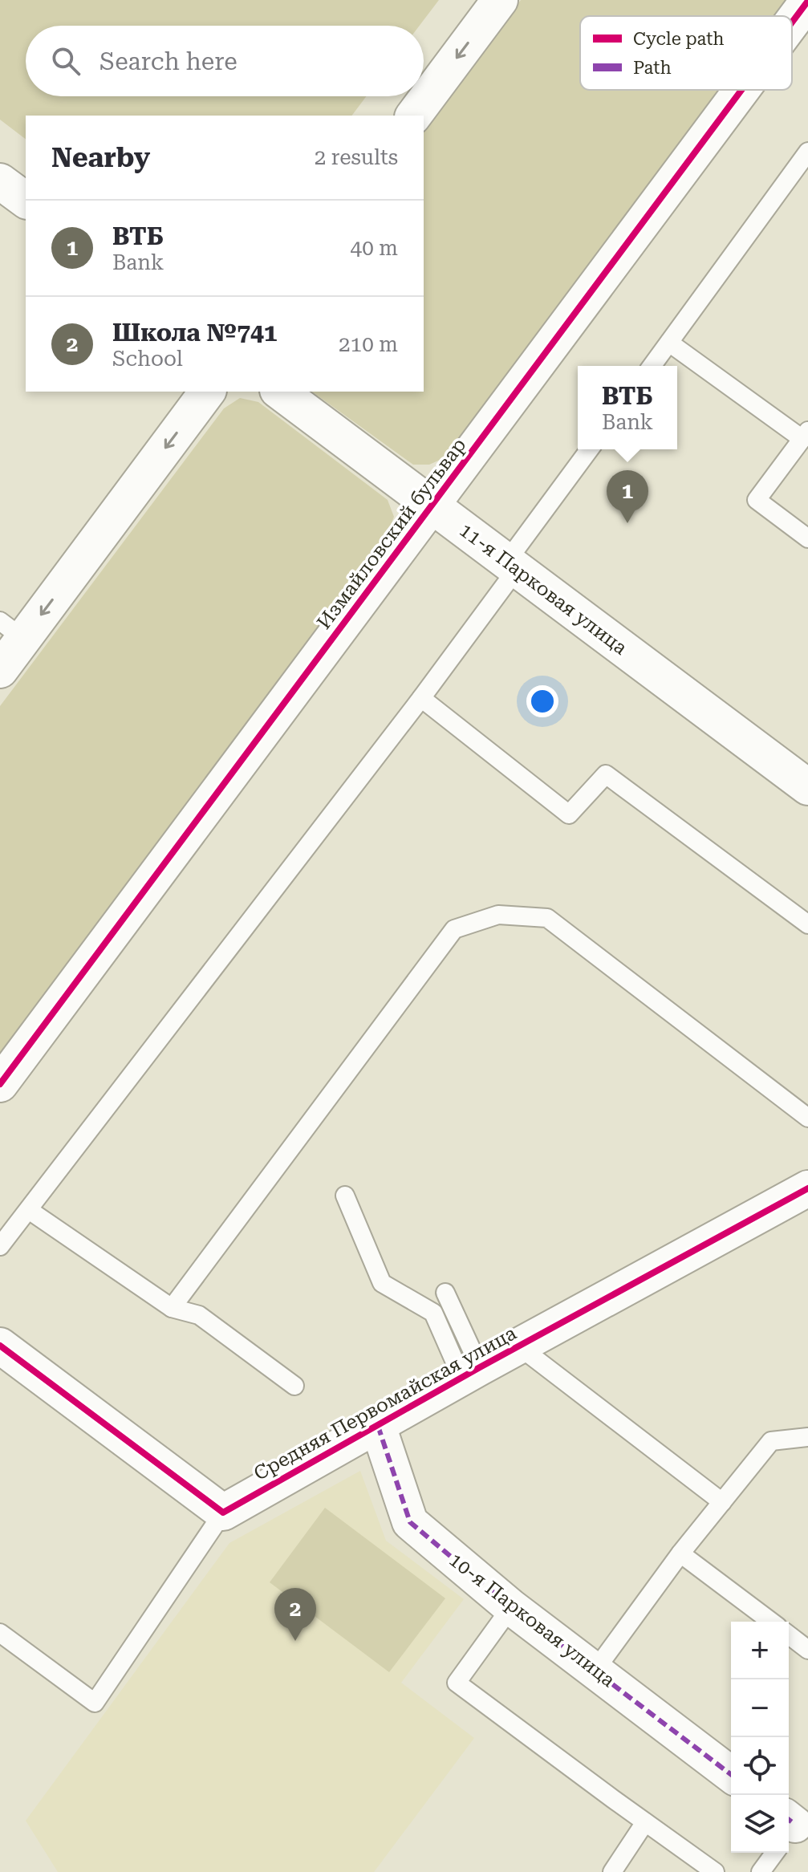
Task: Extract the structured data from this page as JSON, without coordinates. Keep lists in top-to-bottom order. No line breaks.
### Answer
{"streets":{"street":["Измайловский бульвар","11-я Парковая улица","Средняя Первомайская улица","10-я Парковая улица"]},"crossings":[["Измайловский бульвар","11-я Парковая улица"],["Средняя Первомайская улица","10-я Парковая улица"]],"legend":["Cycle path","Path"],"page":{"search":"Search here","heading":["Nearby","2 results"],"list":[{"mark":"1","name":"ВТБ","note":"Bank","value":"40 m"},{"mark":"2","name":"Школа №741","note":"School","value":"210 m"}],"popup":["ВТБ","Bank"],"pins":["1","2"],"map_buttons":["+","−"]}}
